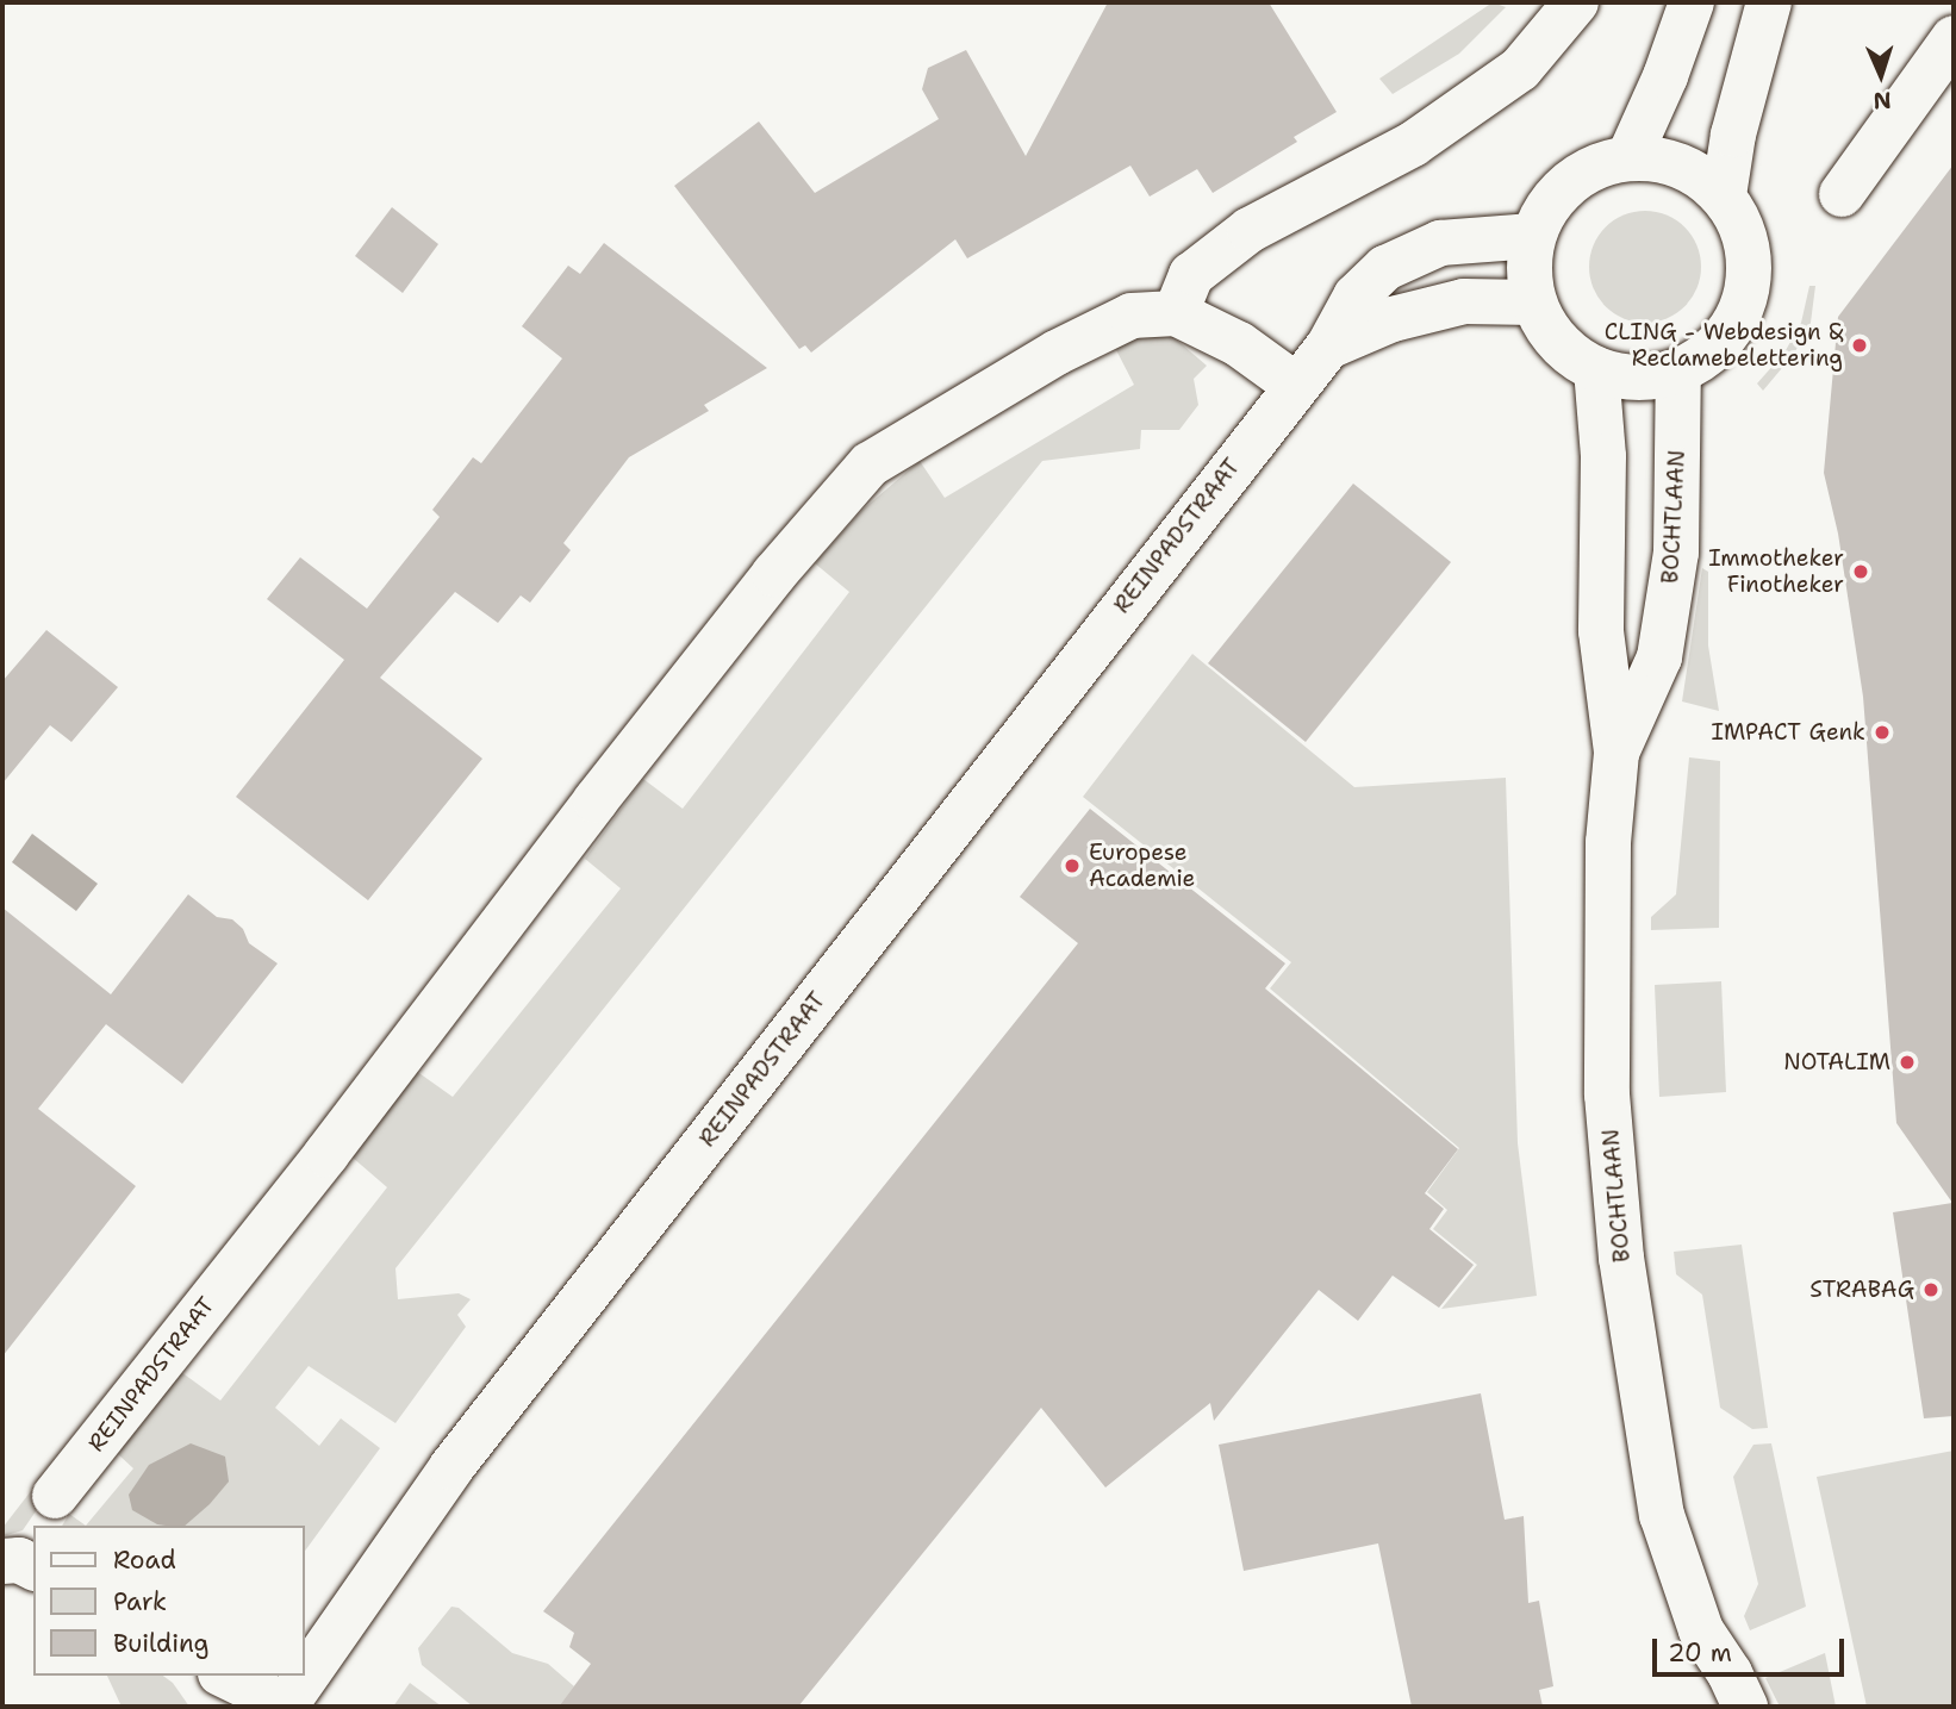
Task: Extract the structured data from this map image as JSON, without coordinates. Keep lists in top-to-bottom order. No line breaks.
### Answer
{"streets":{"street":["BOCHTLAAN","REINPADSTRAAT"]},"crossings":[["BOCHTLAAN","REINPADSTRAAT"]],"places":["CLING - Webdesign & Reclamebelettering","Immotheker Finotheker","IMPACT Genk","Europese Academie","NOTALIM","STRABAG"],"legend":["Road","Park","Building"],"scale_bar":"20 m","north":"bottom"}
